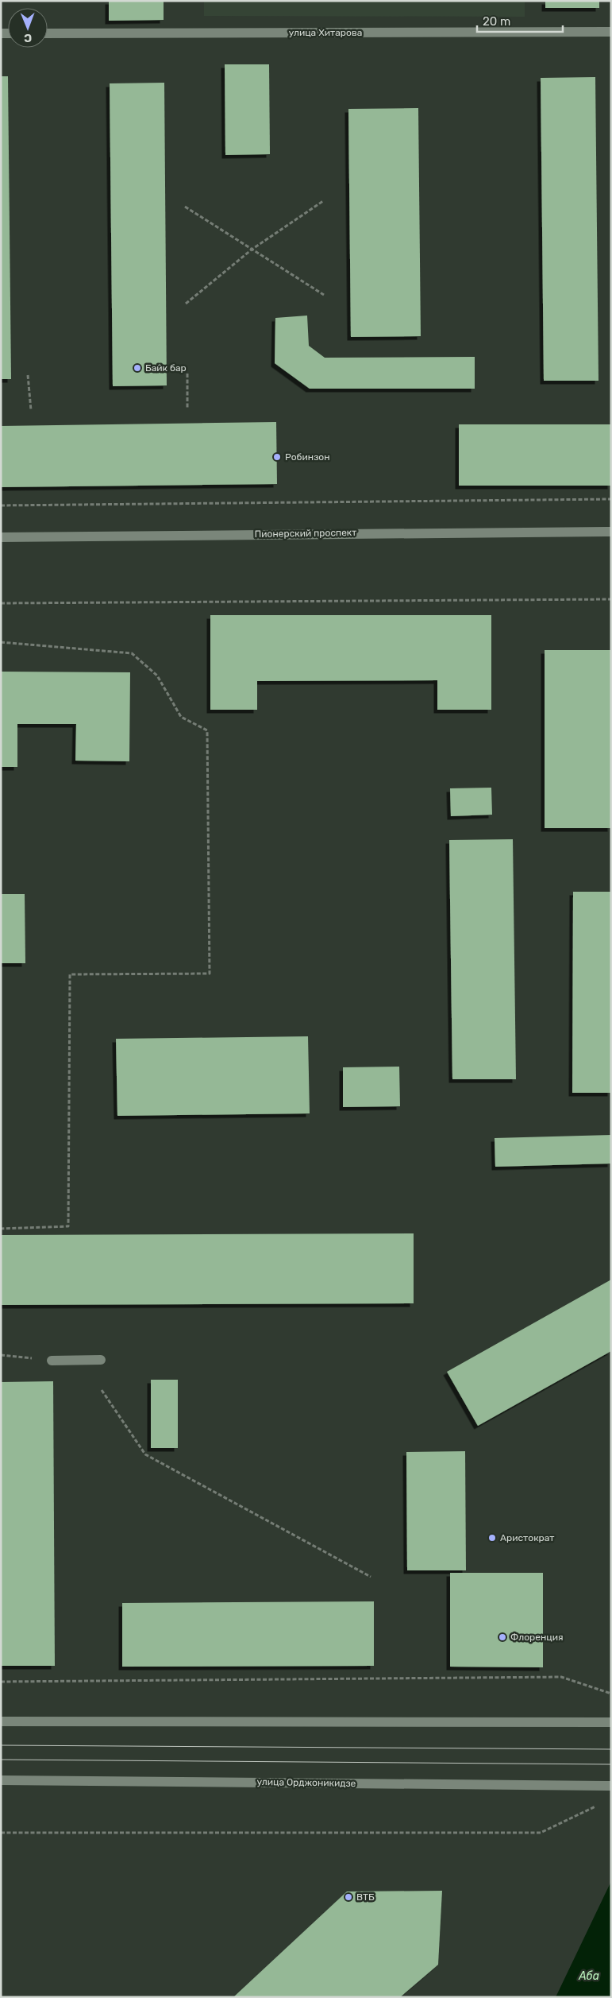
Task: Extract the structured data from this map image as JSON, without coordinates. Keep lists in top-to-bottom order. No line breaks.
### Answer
{"streets":{"main road":["улица Хитарова","Пионерский проспект","улица Орджоникидзе"]},"water":["Аба"],"places":["Байк бар","Робинзон","Аристократ","Флоренция","ВТБ"],"scale_bar":"20 m","north":"bottom"}
